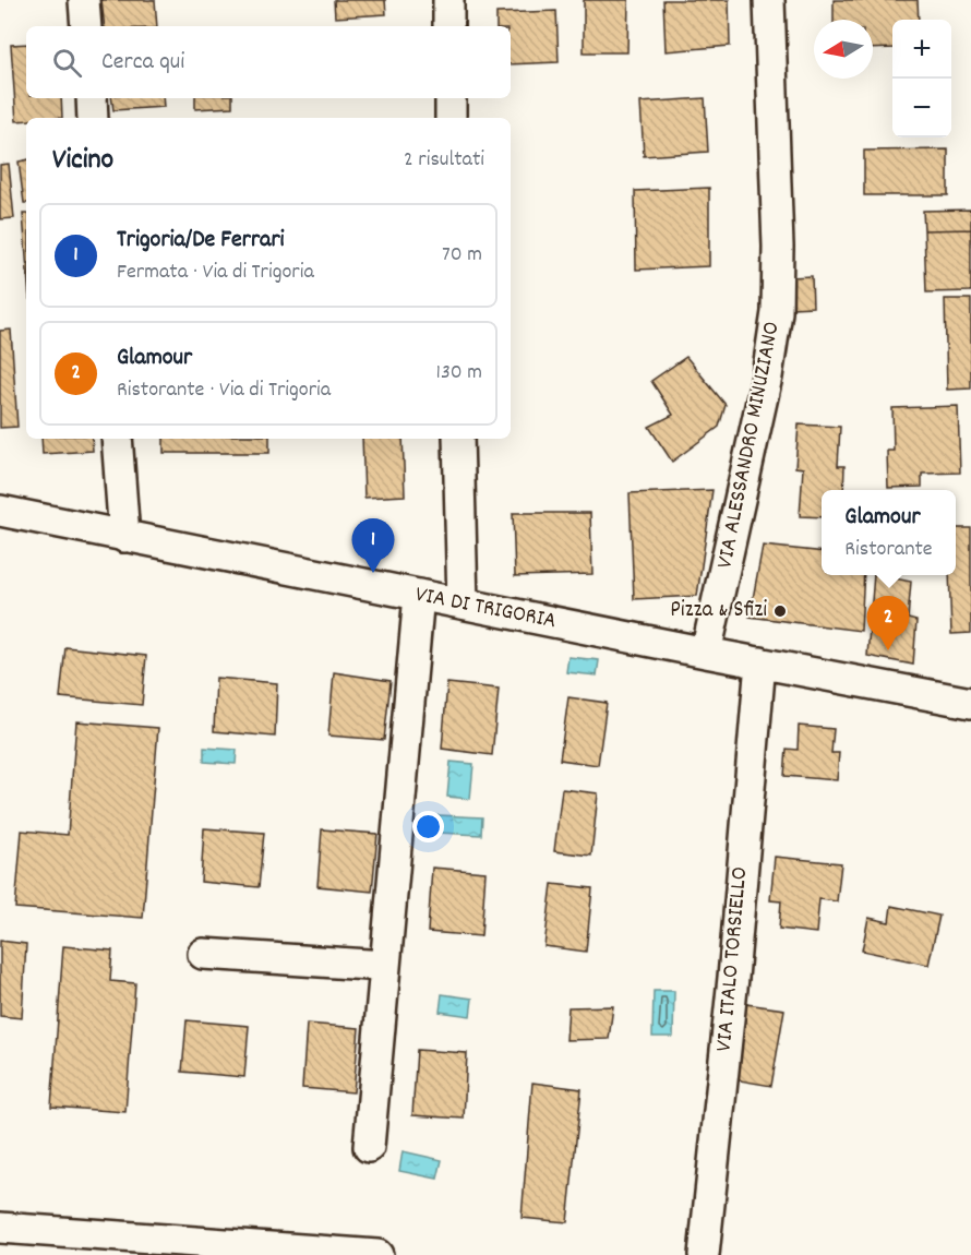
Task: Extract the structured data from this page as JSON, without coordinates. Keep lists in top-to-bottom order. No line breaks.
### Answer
{"streets":{"street":["VIA ALESSANDRO MINUZIANO","VIA DI TRIGORIA","VIA ITALO TORSIELLO"]},"crossings":[["VIA ALESSANDRO MINUZIANO","VIA DI TRIGORIA"],["VIA DI TRIGORIA","VIA ITALO TORSIELLO"]],"places":["Pizza & Sfizi"],"north":"left","page":{"map_buttons":["+","−"],"search":"Cerca qui","heading":["Vicino","2 risultati"],"list":[{"mark":"1","name":"Trigoria/De Ferrari","note":"Fermata · Via di Trigoria","value":"70 m"},{"mark":"2","name":"Glamour","note":"Ristorante · Via di Trigoria","value":"130 m"}],"popup":["Glamour","Ristorante"],"pins":["1","2"]}}
